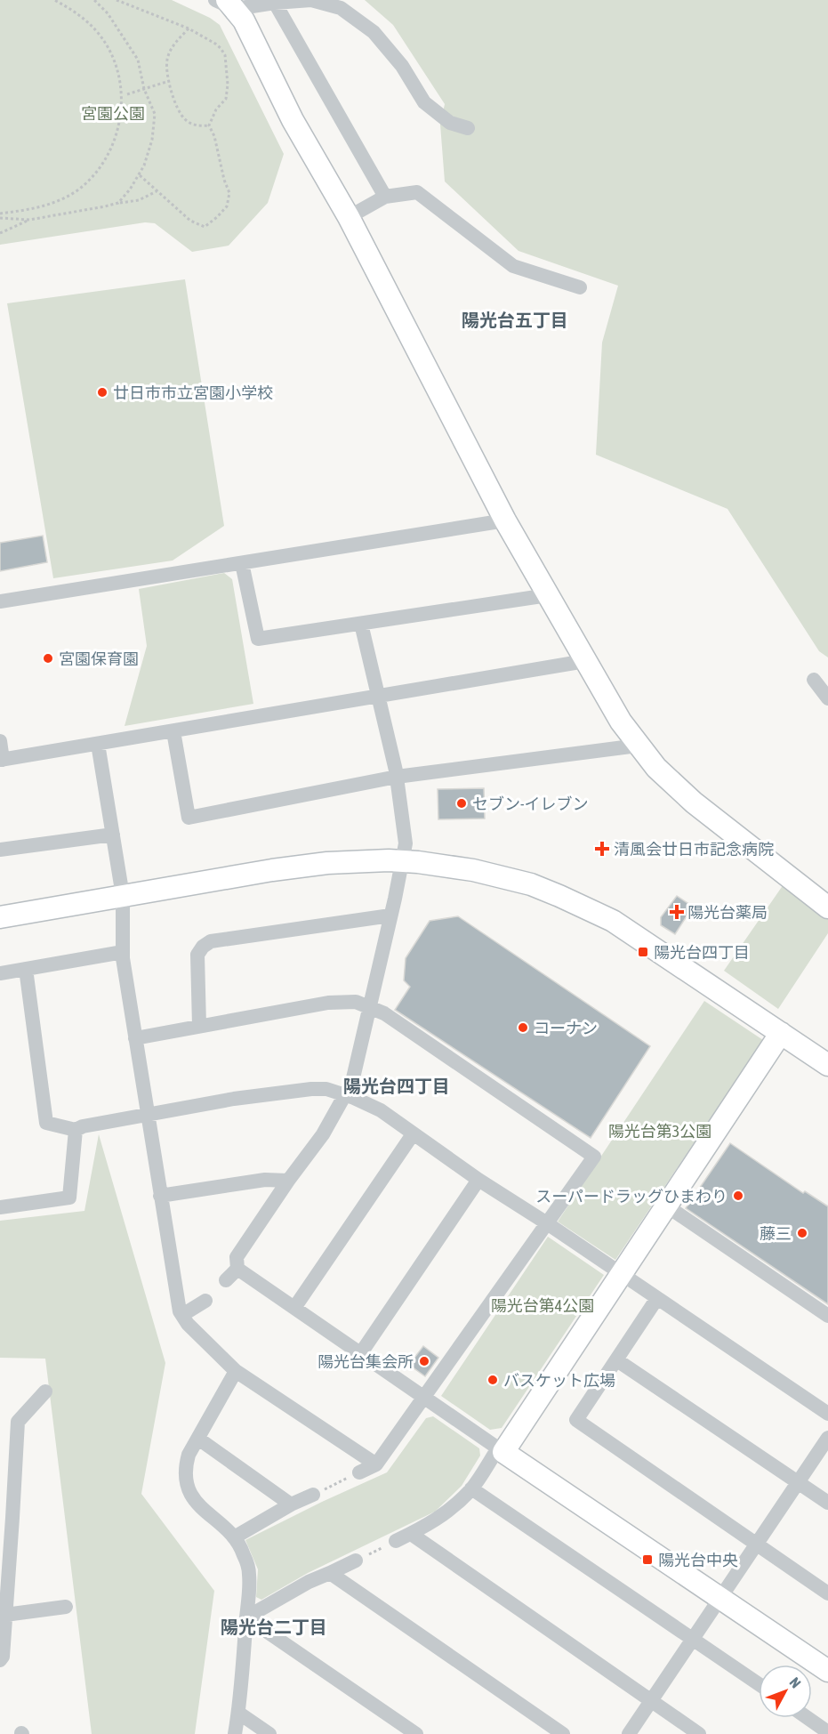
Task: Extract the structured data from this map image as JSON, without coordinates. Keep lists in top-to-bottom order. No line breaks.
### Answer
{"districts":["陽光台五丁目","陽光台四丁目","陽光台二丁目"],"parks":["宮園公園","陽光台第3公園","陽光台第4公園"],"places":{"other":["廿日市市立宮園小学校","宮園保育園","セブン-イレブン","コーナン","スーパードラッグひまわり","藤三","陽光台集会所","バスケット広場"],"health":["清風会廿日市記念病院","陽光台薬局"],"transit":["陽光台四丁目","陽光台中央"]},"north":"top right"}
